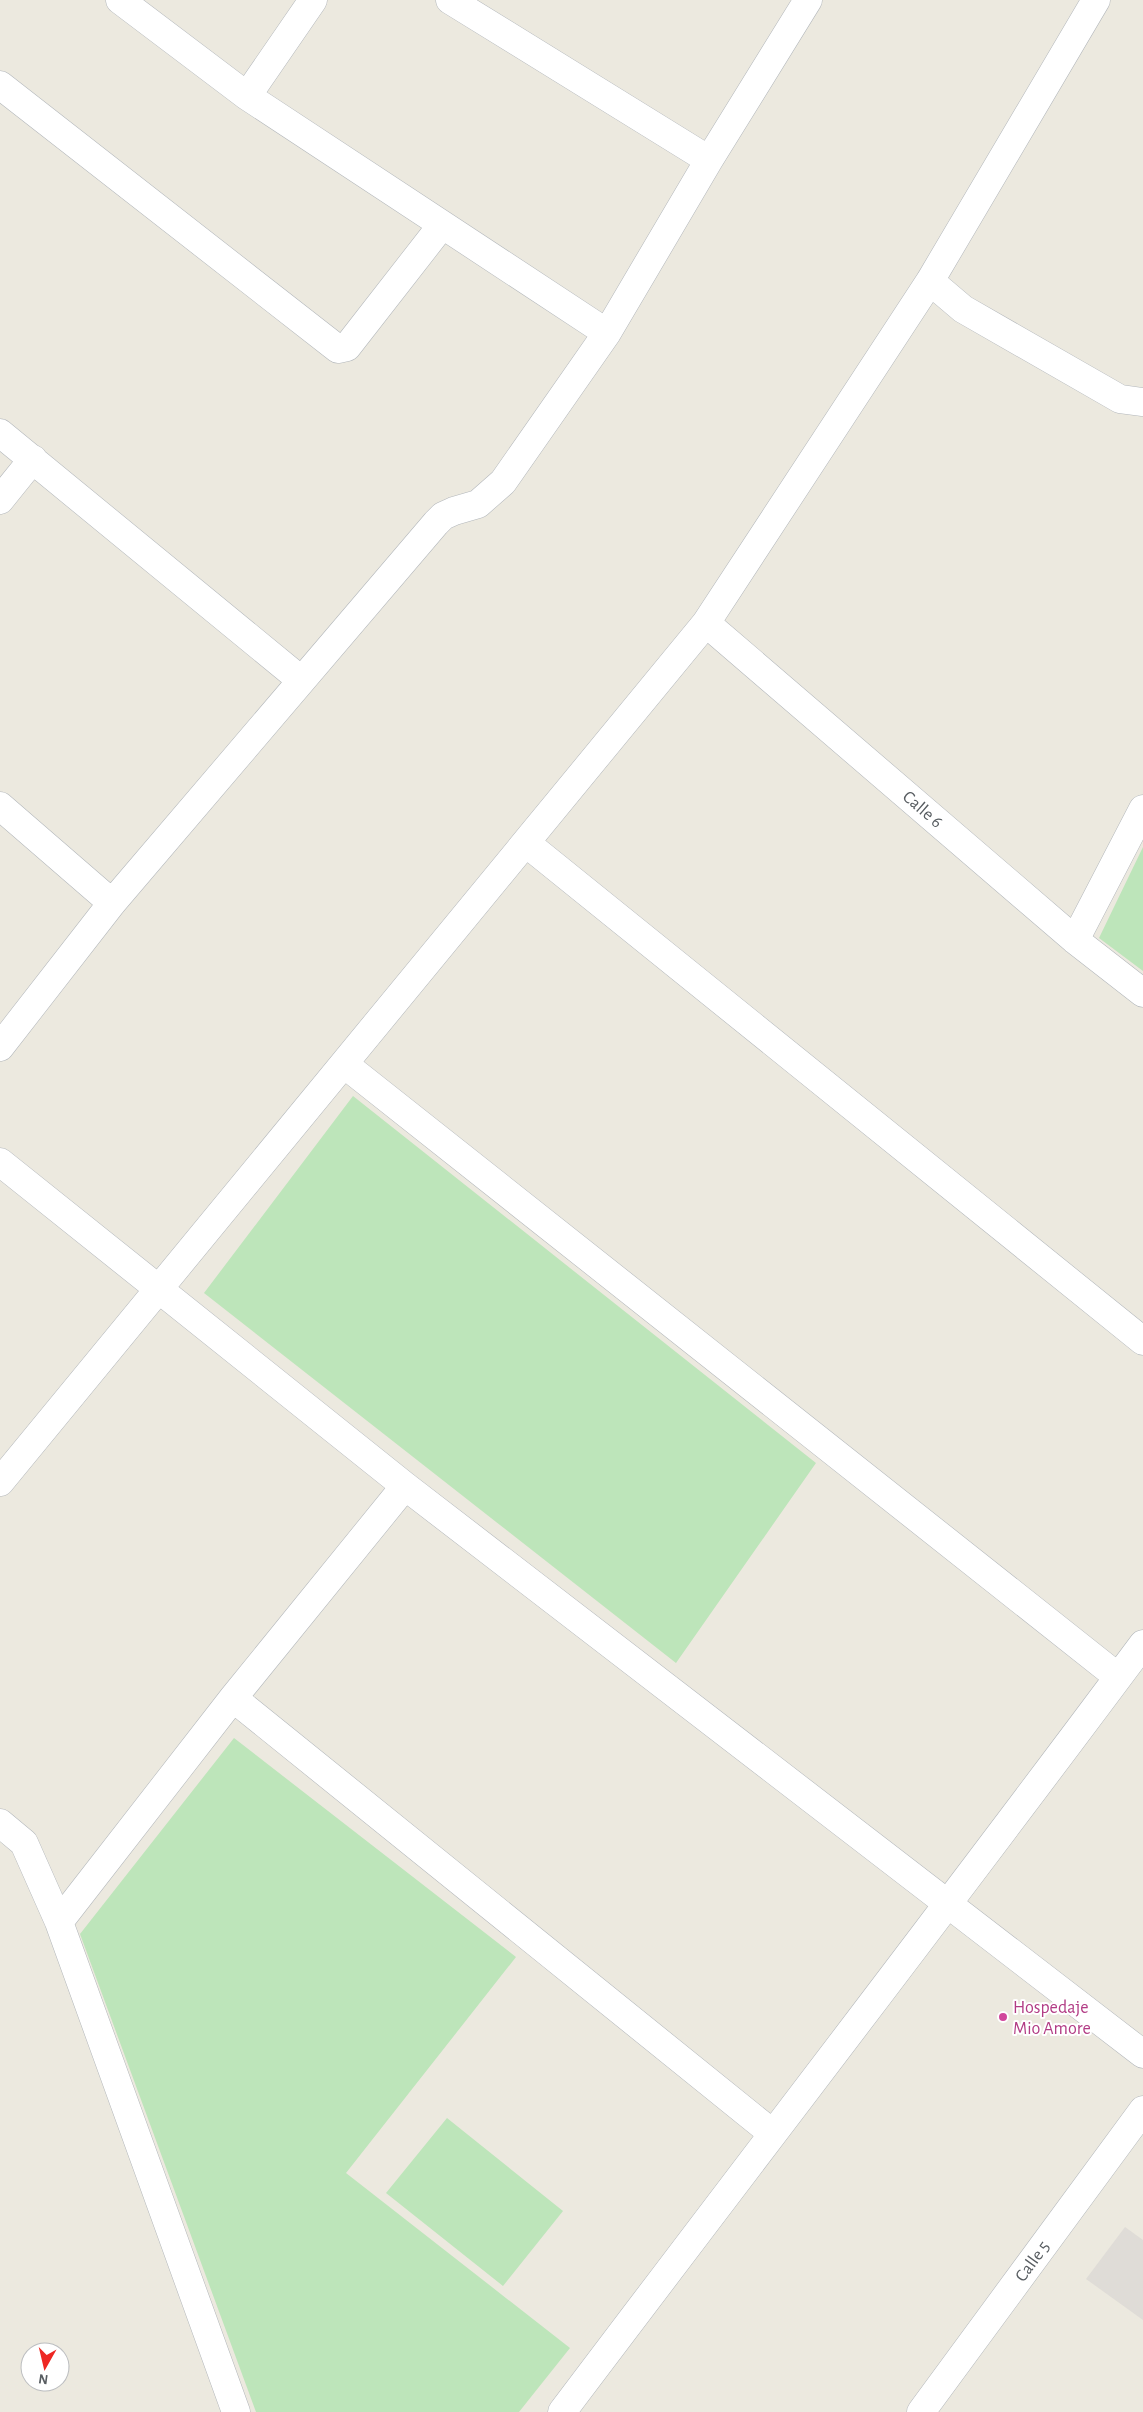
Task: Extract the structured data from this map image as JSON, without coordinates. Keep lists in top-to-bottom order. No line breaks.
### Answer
{"streets":{"street":["Calle 6","Calle 5"]},"places":["Hospedaje Mio Amore"],"north":"bottom"}
